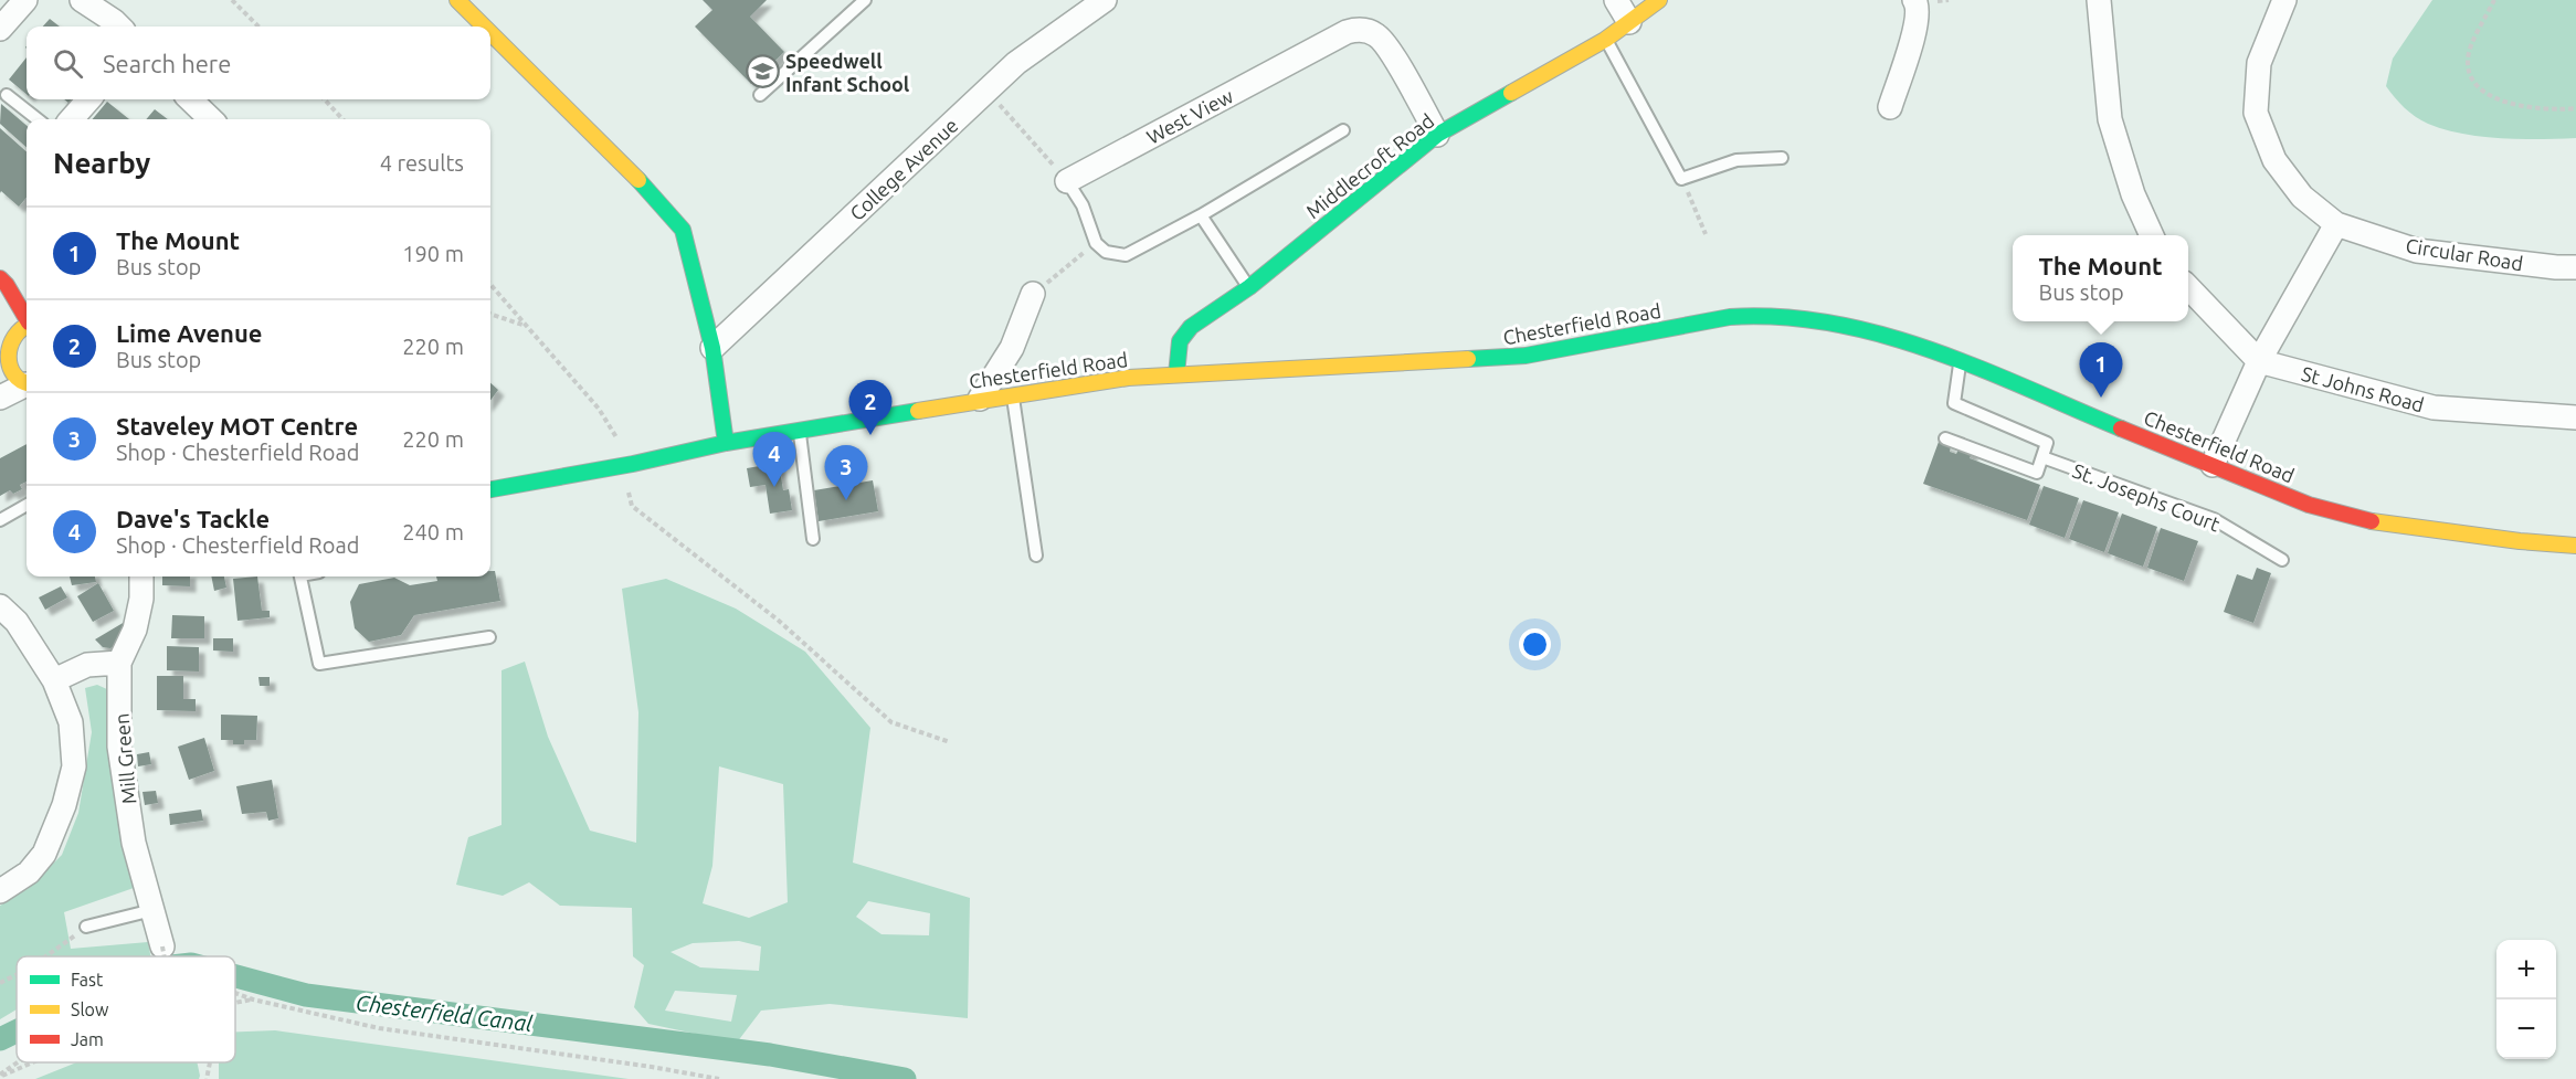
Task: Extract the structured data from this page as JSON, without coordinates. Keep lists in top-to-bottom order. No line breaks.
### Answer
{"streets":{"main road":["Middlecroft Road","Chesterfield Road"],"street":["West View","College Avenue","Circular Road","St Johns Road","Mill Green"],"lane":["St. Josephs Court"]},"crossings":[["West View","Middlecroft Road"],["Middlecroft Road","Chesterfield Road"]],"water":["Chesterfield Canal"],"places":{"school or university":["Speedwell Infant School"]},"legend":["Fast","Slow","Jam"],"page":{"search":"Search here","heading":["Nearby","4 results"],"list":[{"mark":"1","name":"The Mount","note":"Bus stop","value":"190 m"},{"mark":"2","name":"Lime Avenue","note":"Bus stop","value":"220 m"},{"mark":"3","name":"Staveley MOT Centre","note":"Shop · Chesterfield Road","value":"220 m"},{"mark":"4","name":"Dave's Tackle","note":"Shop · Chesterfield Road","value":"240 m"}],"popup":["The Mount","Bus stop"],"pins":["1","2","4","3"],"map_buttons":["+","−"]}}
